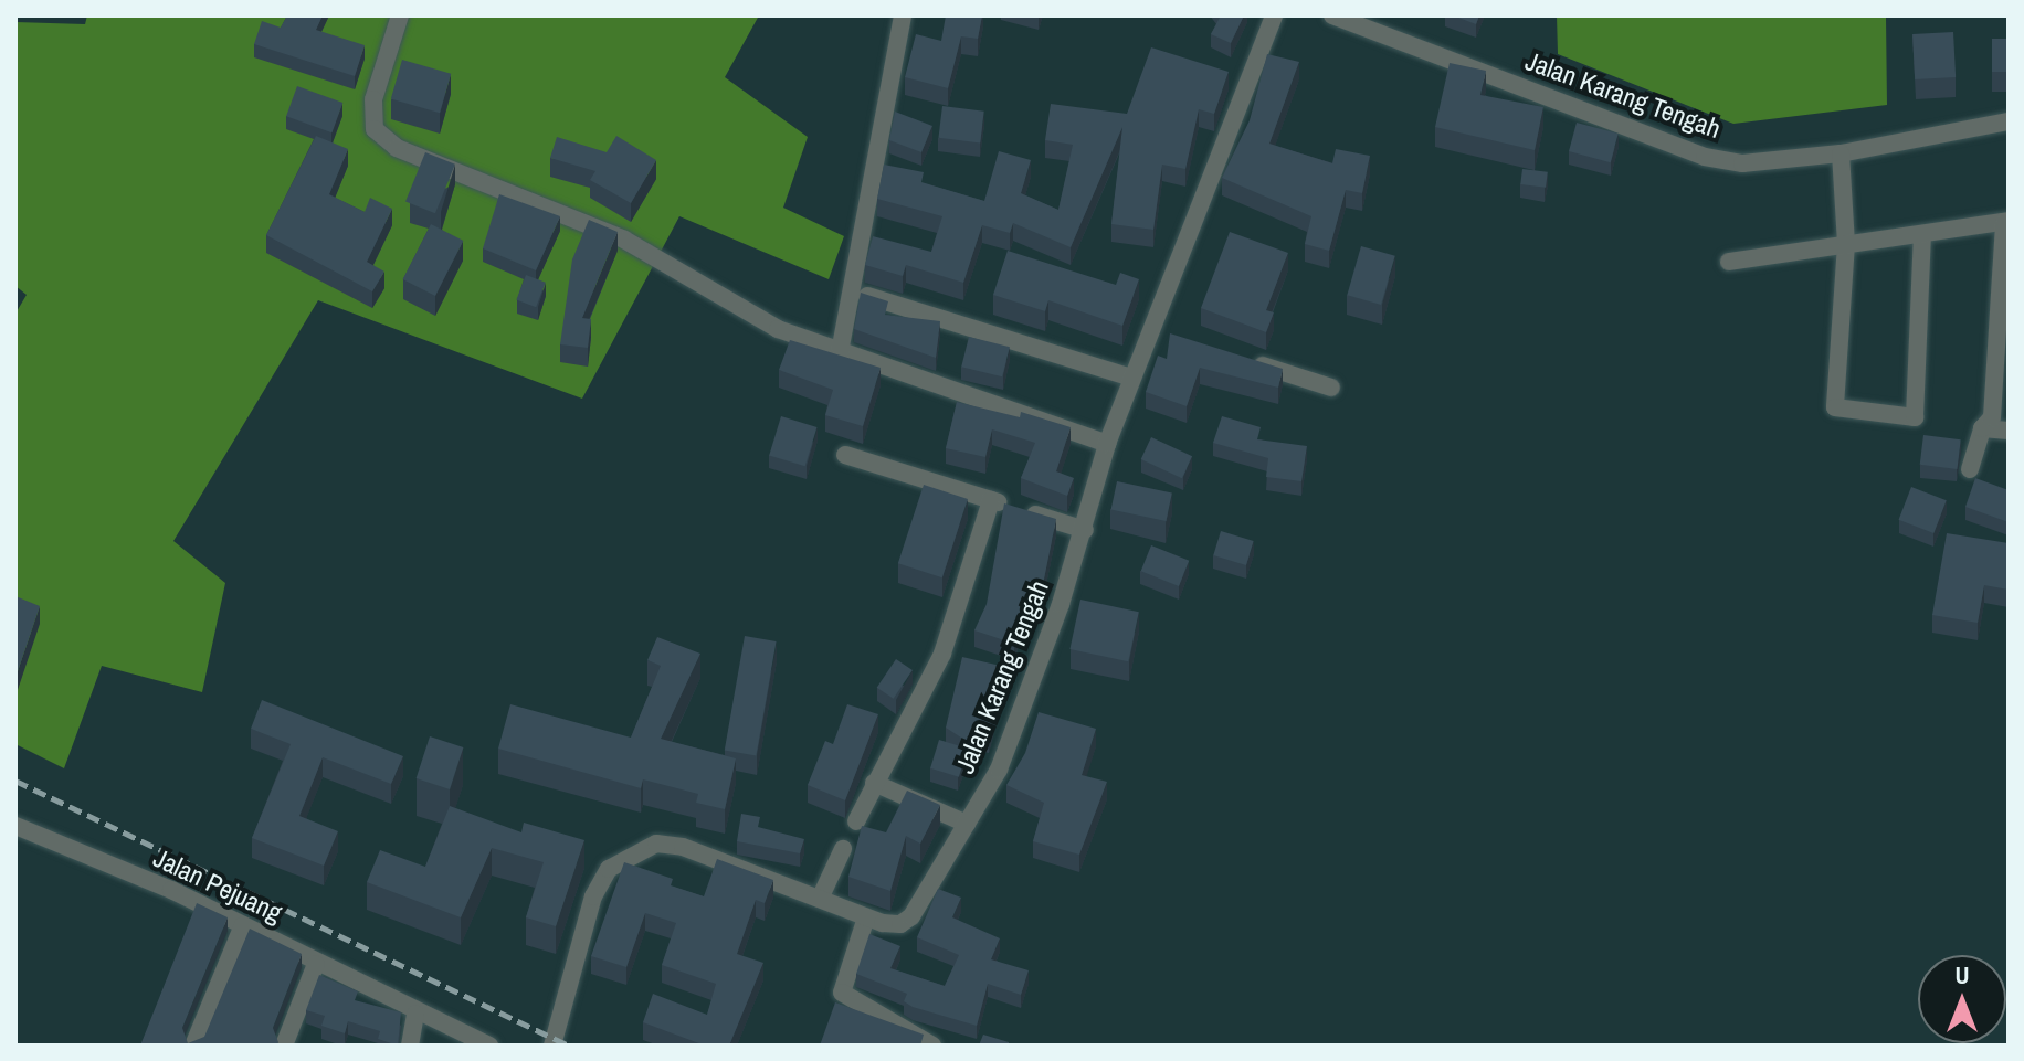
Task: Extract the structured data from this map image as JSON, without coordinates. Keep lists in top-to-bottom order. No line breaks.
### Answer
{"streets":{"street":["Jalan Karang Tengah","Jalan Pejuang"]},"north":"top"}
